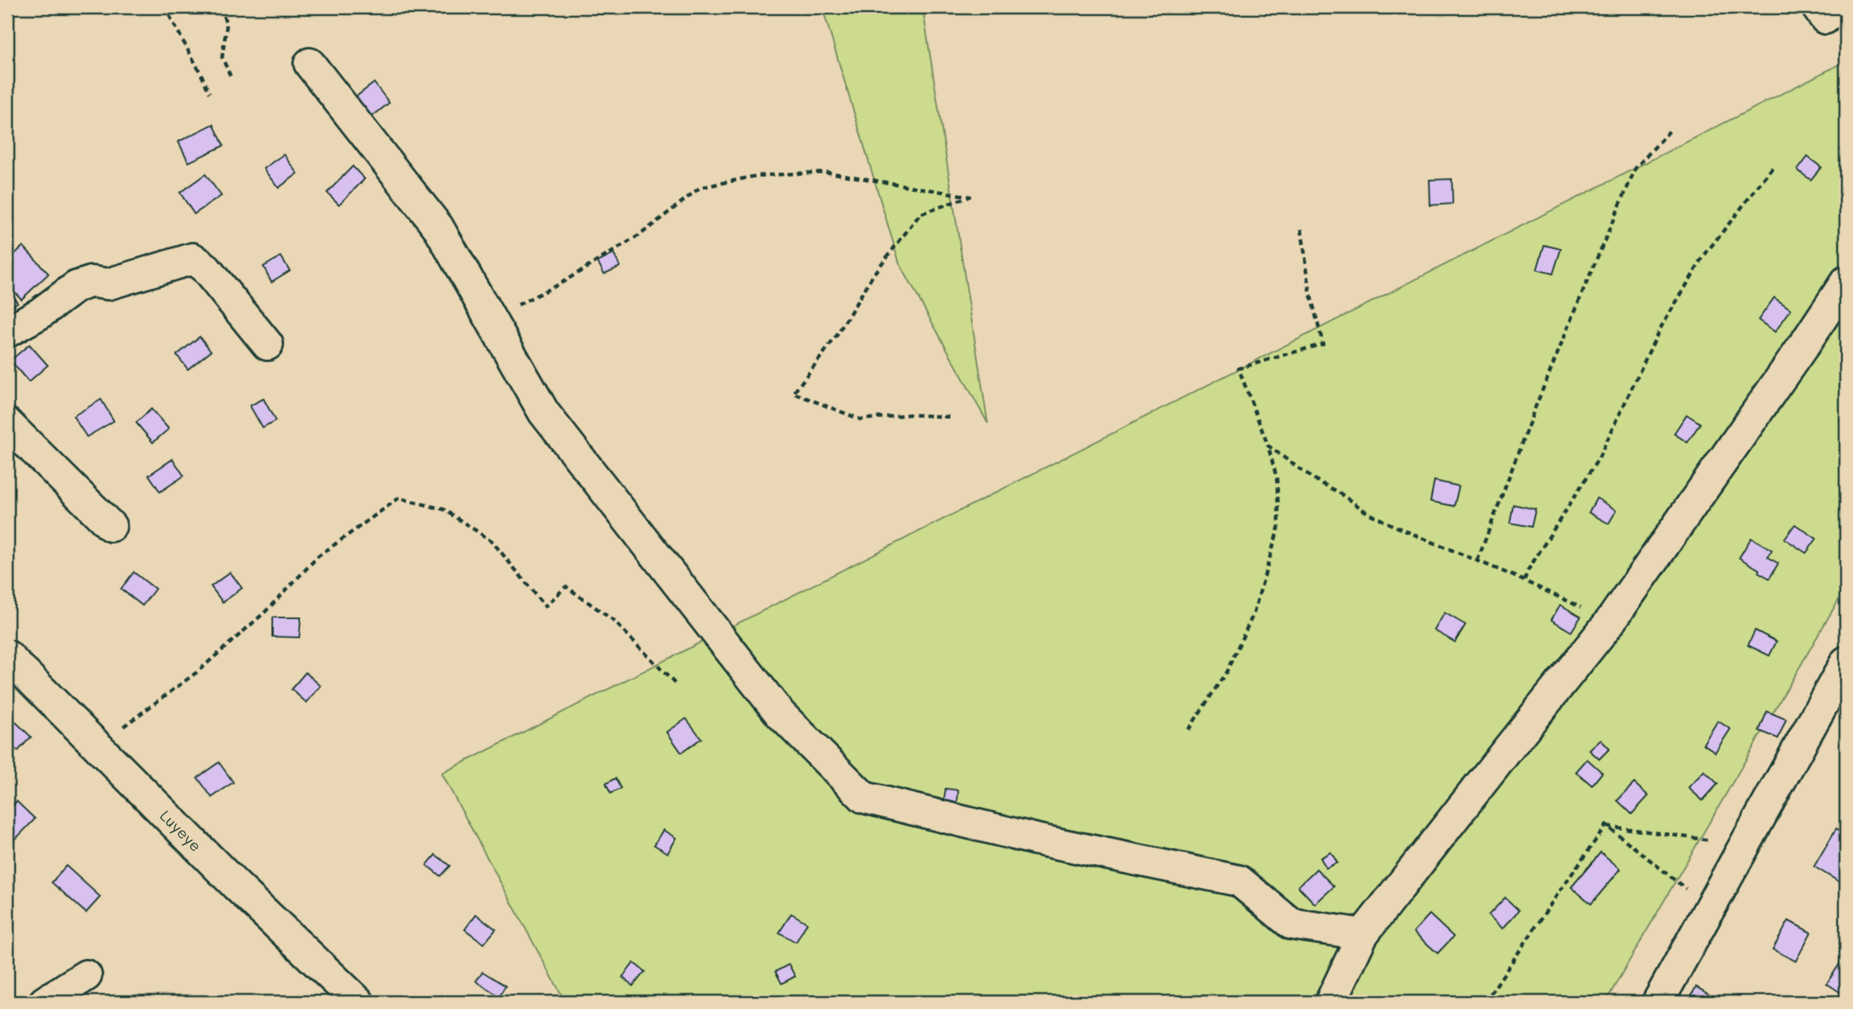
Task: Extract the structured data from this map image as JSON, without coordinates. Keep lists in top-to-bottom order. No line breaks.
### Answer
{"streets":{"street":["Luyeye"]}}
